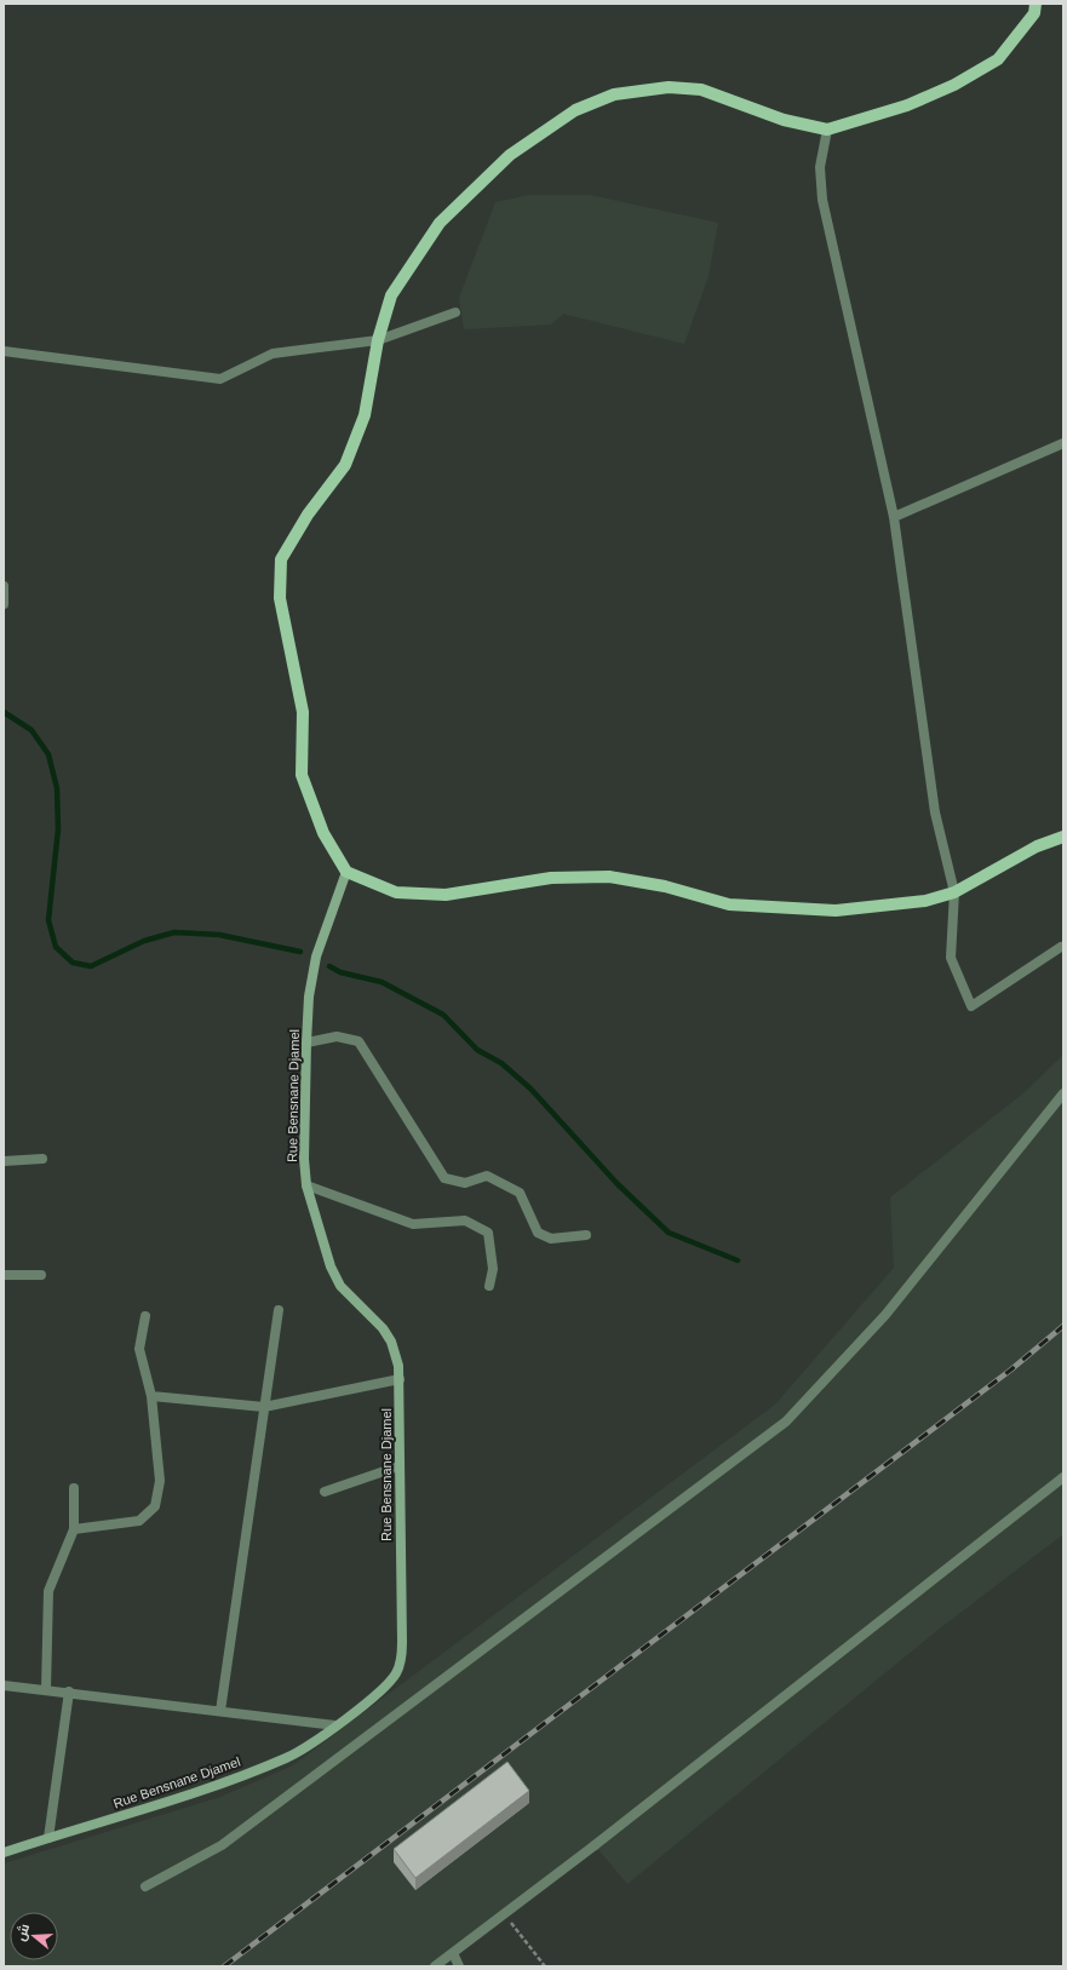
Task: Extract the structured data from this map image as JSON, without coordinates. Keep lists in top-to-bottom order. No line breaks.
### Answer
{"streets":{"main road":["Rue Bensnane Djamel"]},"north":"left"}
